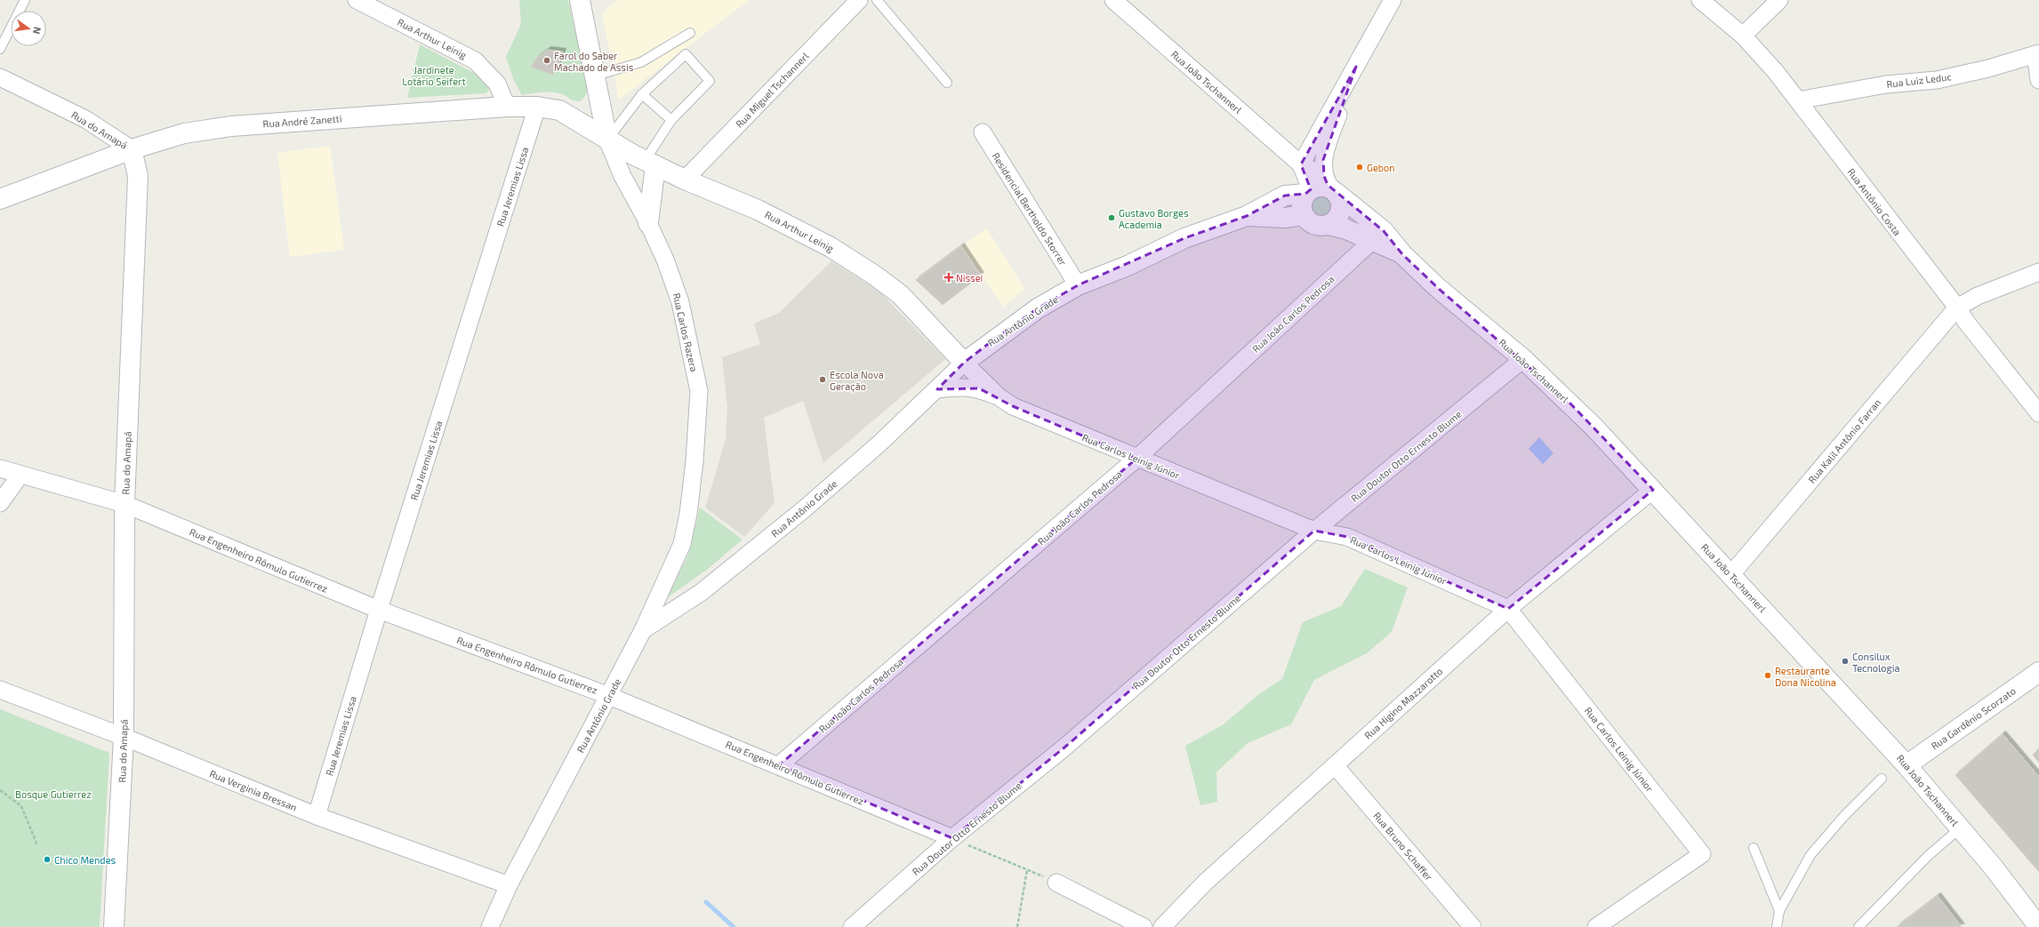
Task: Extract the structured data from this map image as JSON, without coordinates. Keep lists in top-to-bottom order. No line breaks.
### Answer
{"streets":{"main road":["Rua Arthur Leinig","Rua João Tschannerl","Rua André Zanetti","Rua do Amapá","Rua Antônio Grade","Rua Carlos Razera","Rua Gardênio Scorzato"],"street":["Rua Luiz Leduc","Rua Miguel Tschannerl","Rua Jeremias Lissa","Rua Antônio Costa","Residencial Bertholdo Storrer","Rua João Carlos Pedrosa","Rua Kalil Antônio Farran","Rua Carlos Leinig Júnior","Rua Doutor Otto Ernesto Blume","Rua Engenheiro Rômulo Gutierrez","Rua Higino Mazzarotto","Rua Verginia Bressan","Rua Bruno Schaffer"]},"crossings":[["Rua Arthur Leinig","Rua Miguel Tschannerl"],["Rua Arthur Leinig","Rua André Zanetti"],["Rua Arthur Leinig","Rua Antônio Grade"],["Rua Arthur Leinig","Rua Carlos Razera"],["Rua Arthur Leinig","Rua Carlos Leinig Júnior"],["Rua Luiz Leduc","Rua Antônio Costa"],["Rua João Tschannerl","Rua João Carlos Pedrosa"],["Rua João Tschannerl","Rua Antônio Grade"],["Rua João Tschannerl","Rua Kalil Antônio Farran"],["Rua João Tschannerl","Rua Doutor Otto Ernesto Blume"],["Rua João Tschannerl","Rua Higino Mazzarotto"],["Rua João Tschannerl","Rua Gardênio Scorzato"],["Rua André Zanetti","Rua do Amapá"],["Rua André Zanetti","Rua Jeremias Lissa"],["Rua André Zanetti","Rua Carlos Razera"],["Rua do Amapá","Rua Engenheiro Rômulo Gutierrez"],["Rua do Amapá","Rua Verginia Bressan"],["Rua Jeremias Lissa","Rua Engenheiro Rômulo Gutierrez"],["Rua Jeremias Lissa","Rua Verginia Bressan"],["Rua Antônio Costa","Rua Kalil Antônio Farran"],["Residencial Bertholdo Storrer","Rua Antônio Grade"],["Rua João Carlos Pedrosa","Rua Carlos Leinig Júnior"],["Rua João Carlos Pedrosa","Rua Engenheiro Rômulo Gutierrez"],["Rua Antônio Grade","Rua Carlos Razera"],["Rua Antônio Grade","Rua Carlos Leinig Júnior"],["Rua Antônio Grade","Rua Engenheiro Rômulo Gutierrez"],["Rua Antônio Grade","Rua Verginia Bressan"],["Rua Carlos Leinig Júnior","Rua Doutor Otto Ernesto Blume"],["Rua Carlos Leinig Júnior","Rua Higino Mazzarotto"],["Rua Doutor Otto Ernesto Blume","Rua Engenheiro Rômulo Gutierrez"],["Rua Higino Mazzarotto","Rua Bruno Schaffer"]],"parks":["Jardinete Lotário Seifert","Bosque Gutierrez"],"places":{"other":["Farol do Saber Machado de Assis","Gebon","Gustavo Borges Academia","Escola Nova Geração","Consilux Tecnologia","Restaurante Dona Nicolina","Chico Mendes"],"health":["Nissei"]},"north":"right"}
